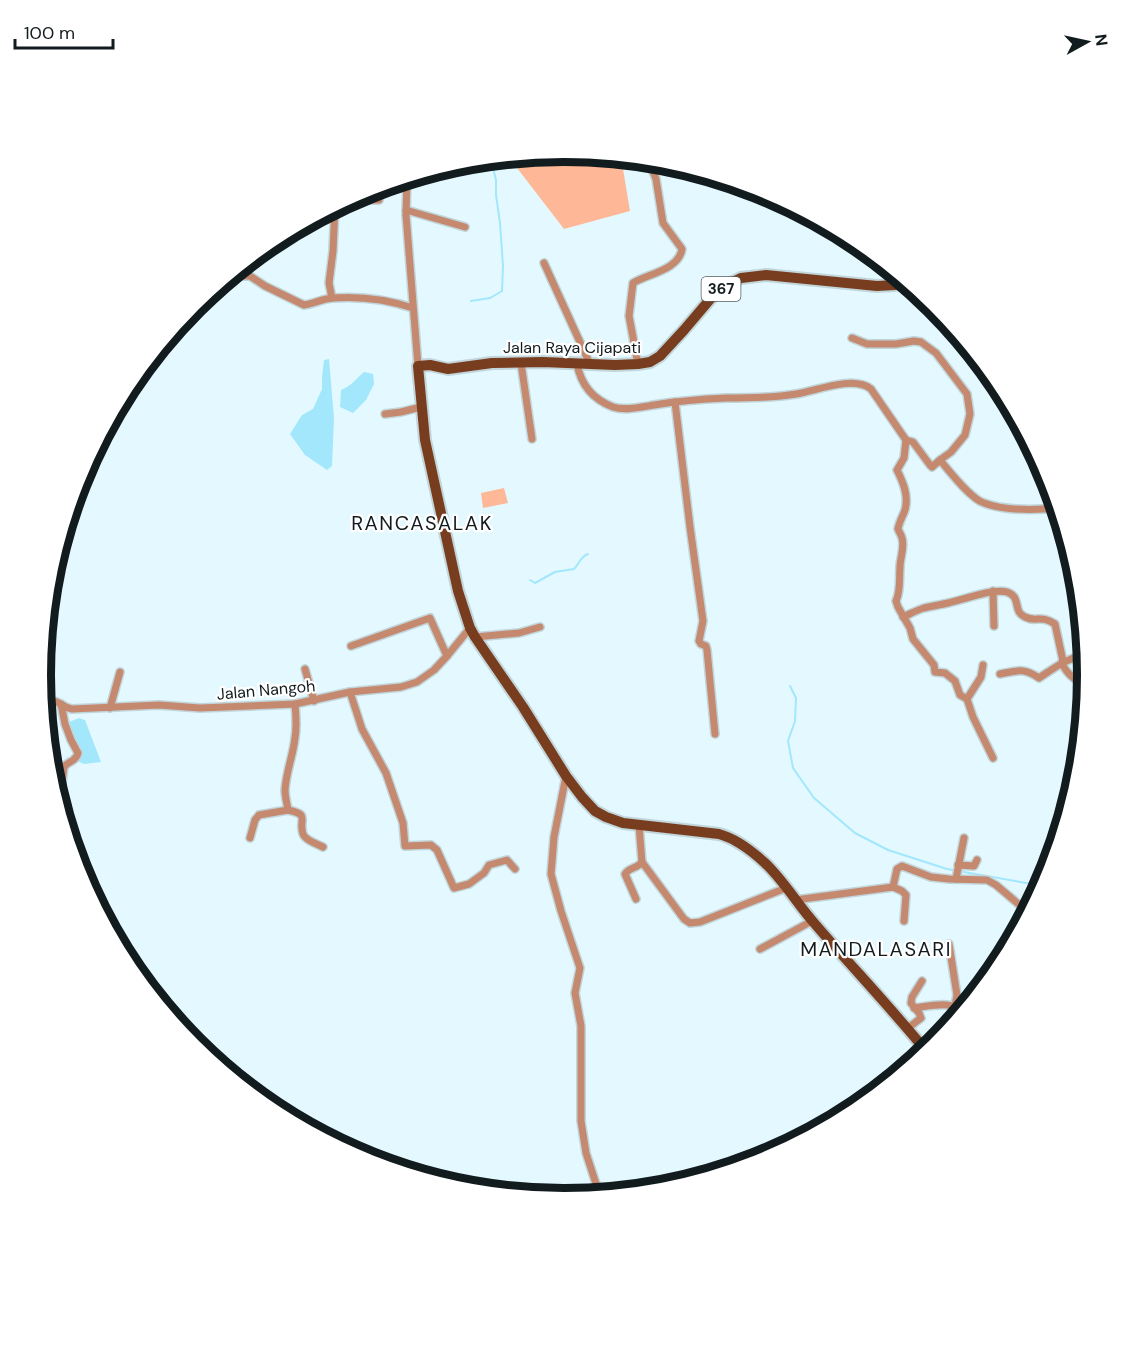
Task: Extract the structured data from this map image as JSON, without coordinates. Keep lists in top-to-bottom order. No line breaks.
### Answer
{"streets":{"main road":["367","Jalan Raya Cijapati"],"street":["Jalan Nangoh"]},"districts":["RANCASALAK","MANDALASARI"],"scale_bar":"100 m","north":"right"}
